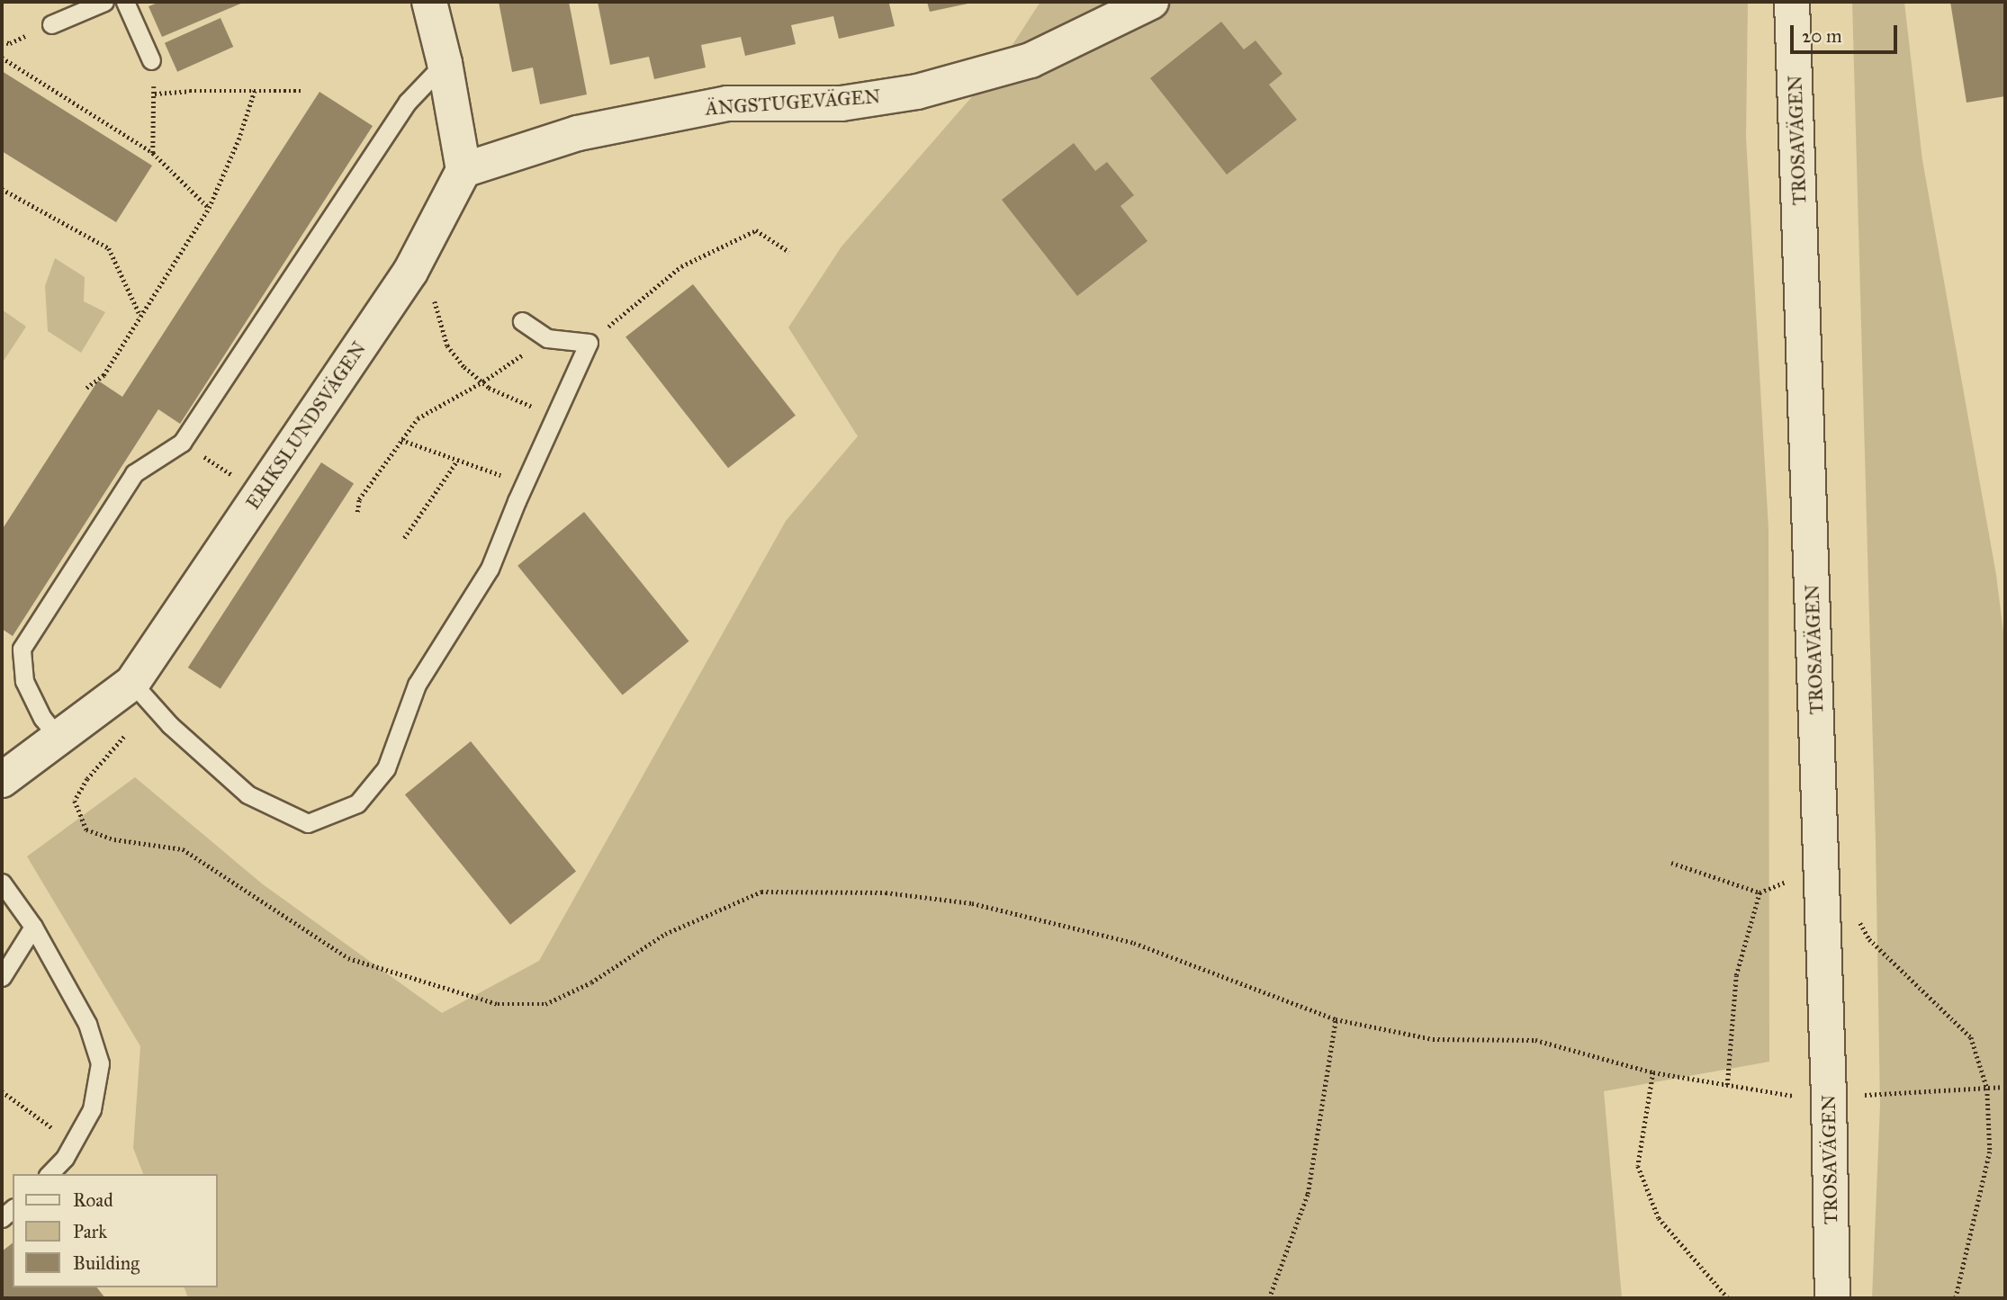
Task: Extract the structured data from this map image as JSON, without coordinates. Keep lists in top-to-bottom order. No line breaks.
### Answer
{"streets":{"street":["ÄNGSTUGEVÄGEN","TROSAVÄGEN","ERIKSLUNDSVÄGEN"]},"crossings":[["ÄNGSTUGEVÄGEN","ERIKSLUNDSVÄGEN"]],"legend":["Road","Park","Building"],"scale_bar":"20 m"}
